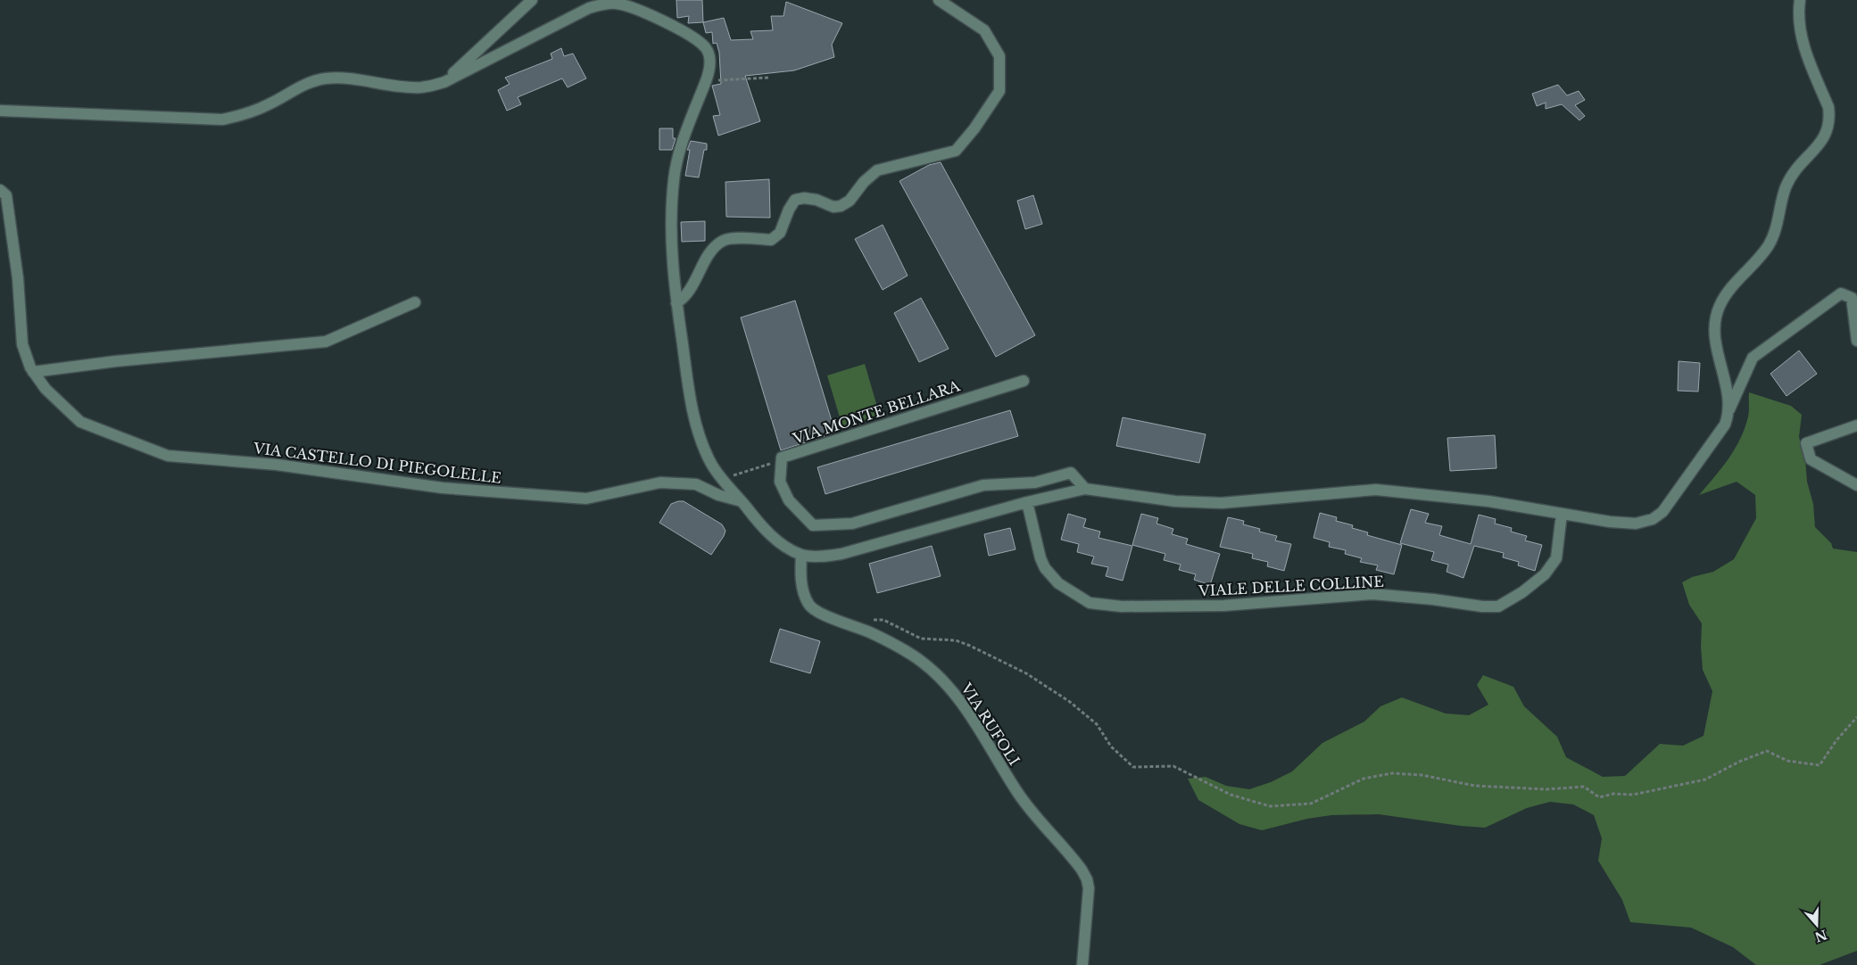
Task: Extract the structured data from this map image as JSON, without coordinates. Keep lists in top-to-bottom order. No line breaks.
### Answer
{"streets":{"street":["VIA MONTE BELLARA","VIA CASTELLO DI PIEGOLELLE","VIALE DELLE COLLINE","VIA RUFOLI"]},"north":"bottom"}
